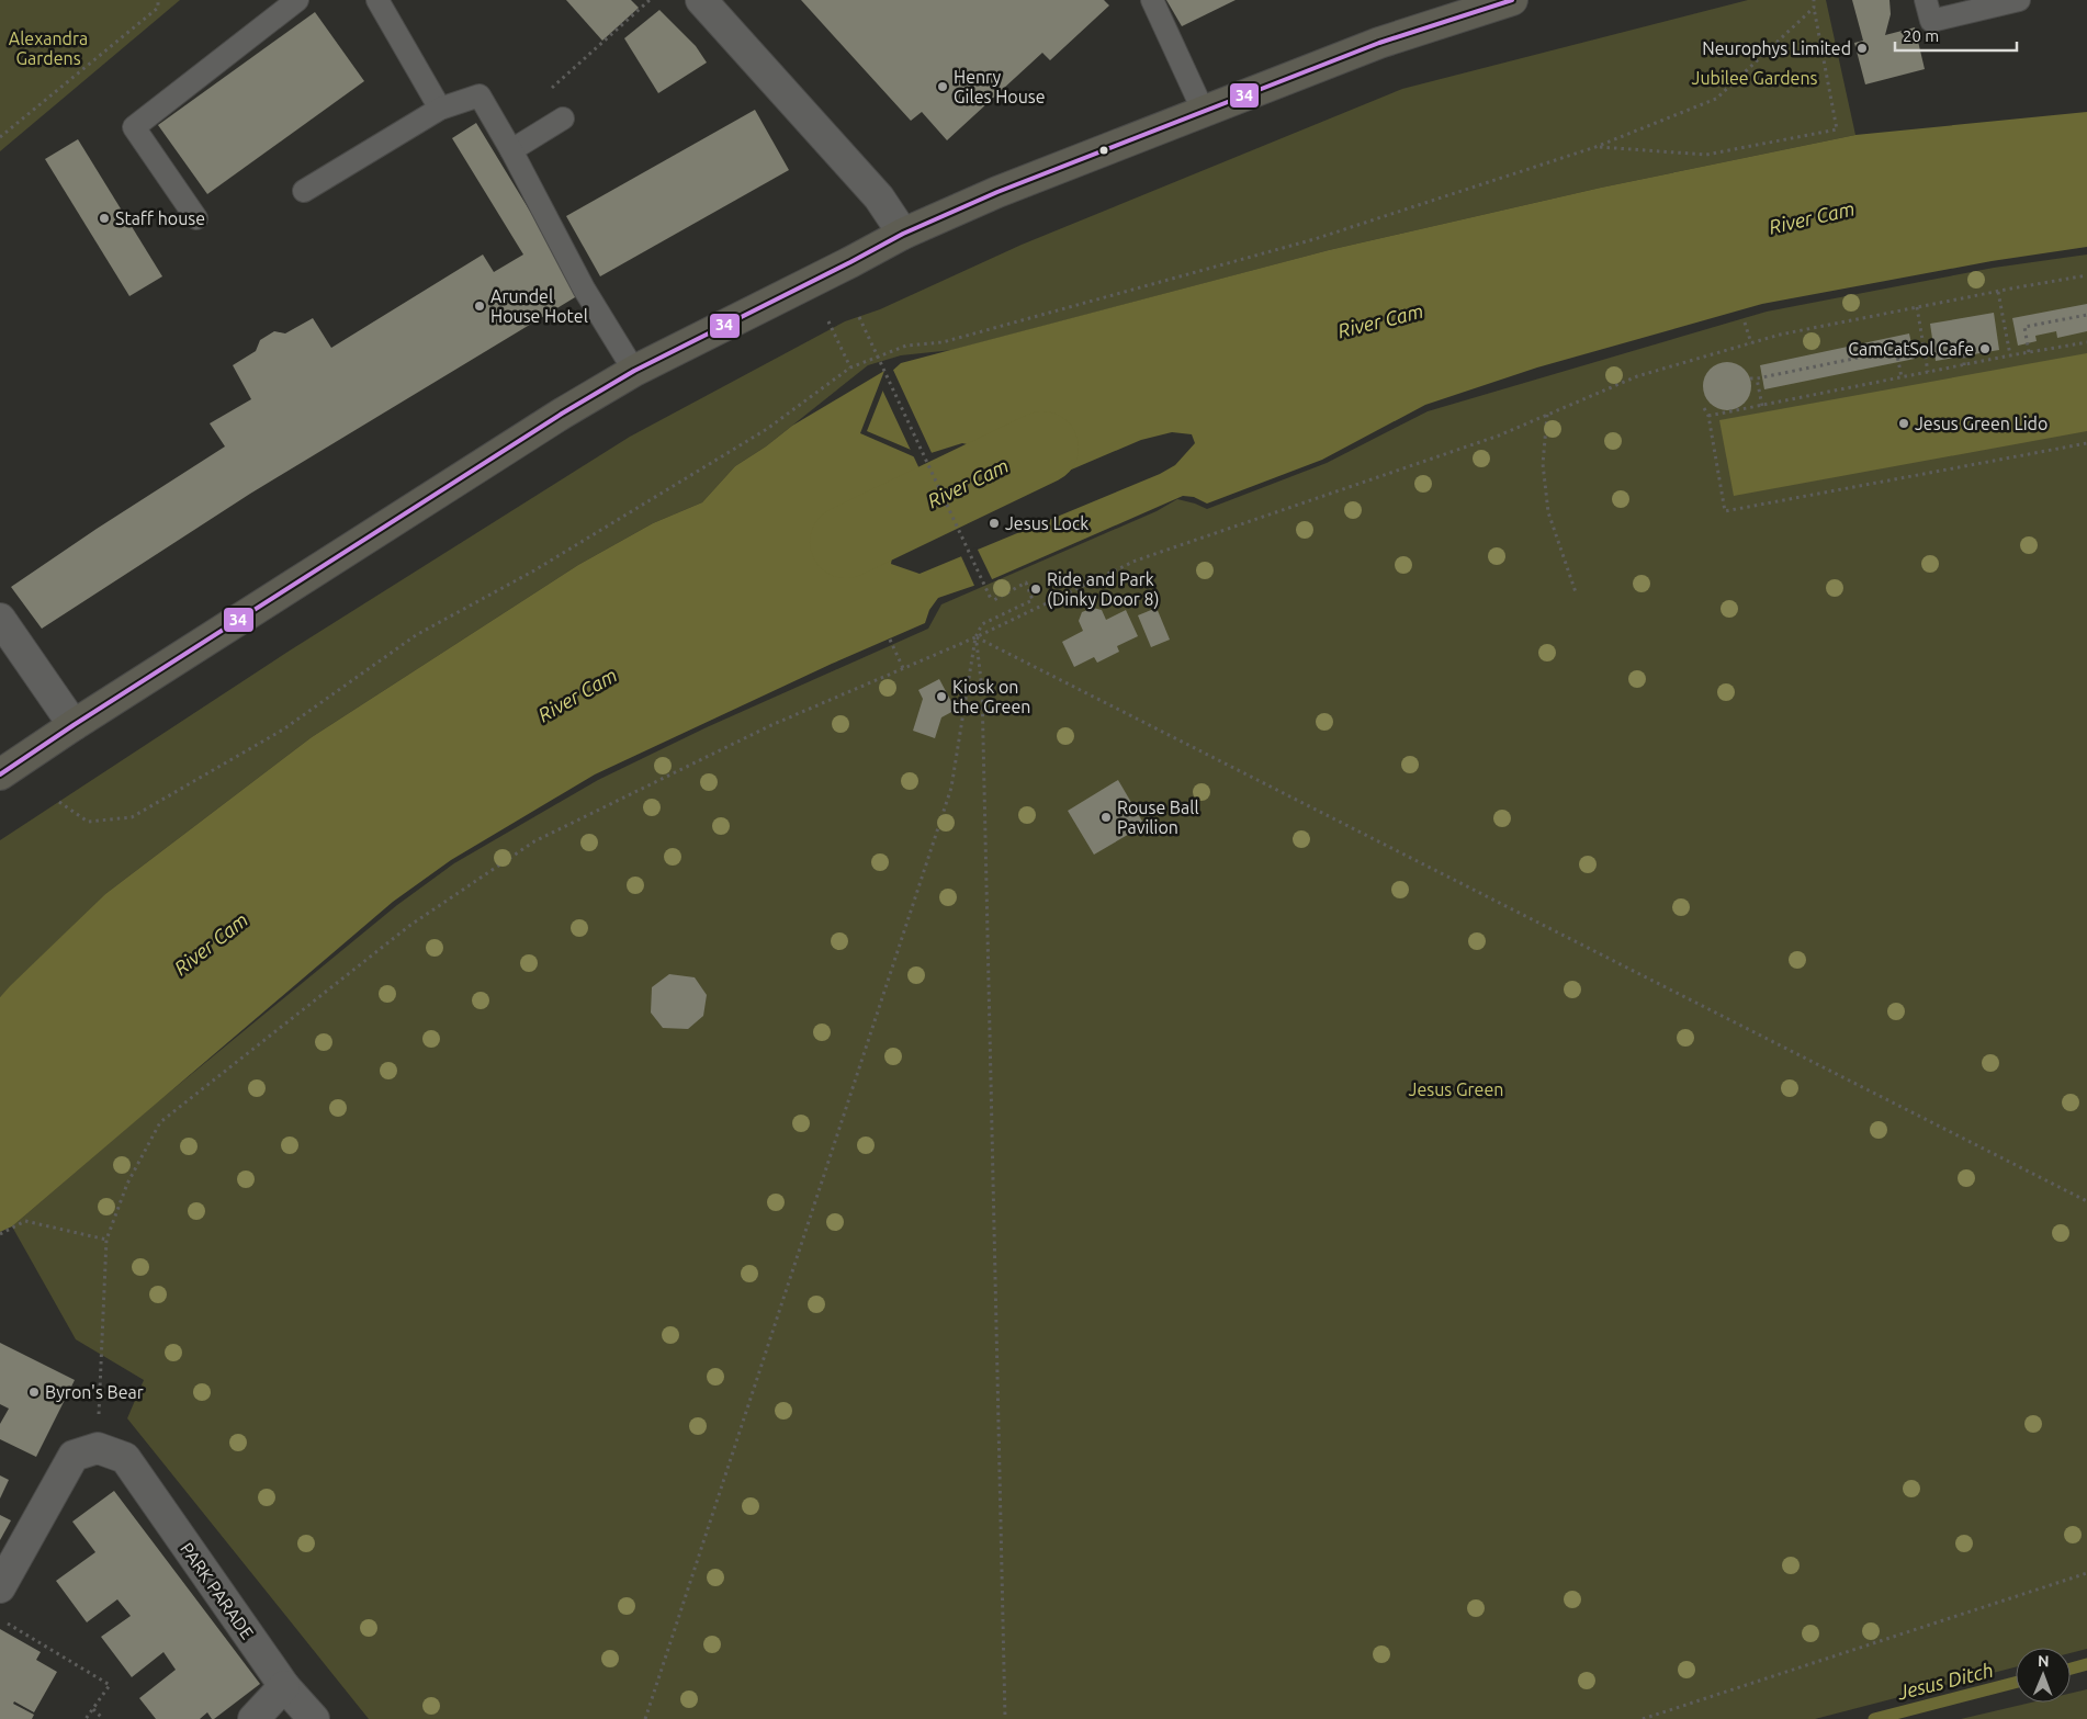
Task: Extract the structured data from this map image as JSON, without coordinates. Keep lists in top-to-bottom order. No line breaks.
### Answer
{"streets":{"street":["PARK PARADE"]},"water":["River Cam","Jesus Ditch"],"parks":["Alexandra Gardens","Jubilee Gardens","Jesus Green"],"places":["Neurophys Limited","Henry Giles House","Staff house","Arundel House Hotel","CamCatSol Cafe","Jesus Green Lido","Jesus Lock","Ride and Park (Dinky Door 8)","Kiosk on the Green","Rouse Ball Pavilion","Byron's Bear"],"lines":["transit line 34"],"scale_bar":"20 m","north":"top"}
